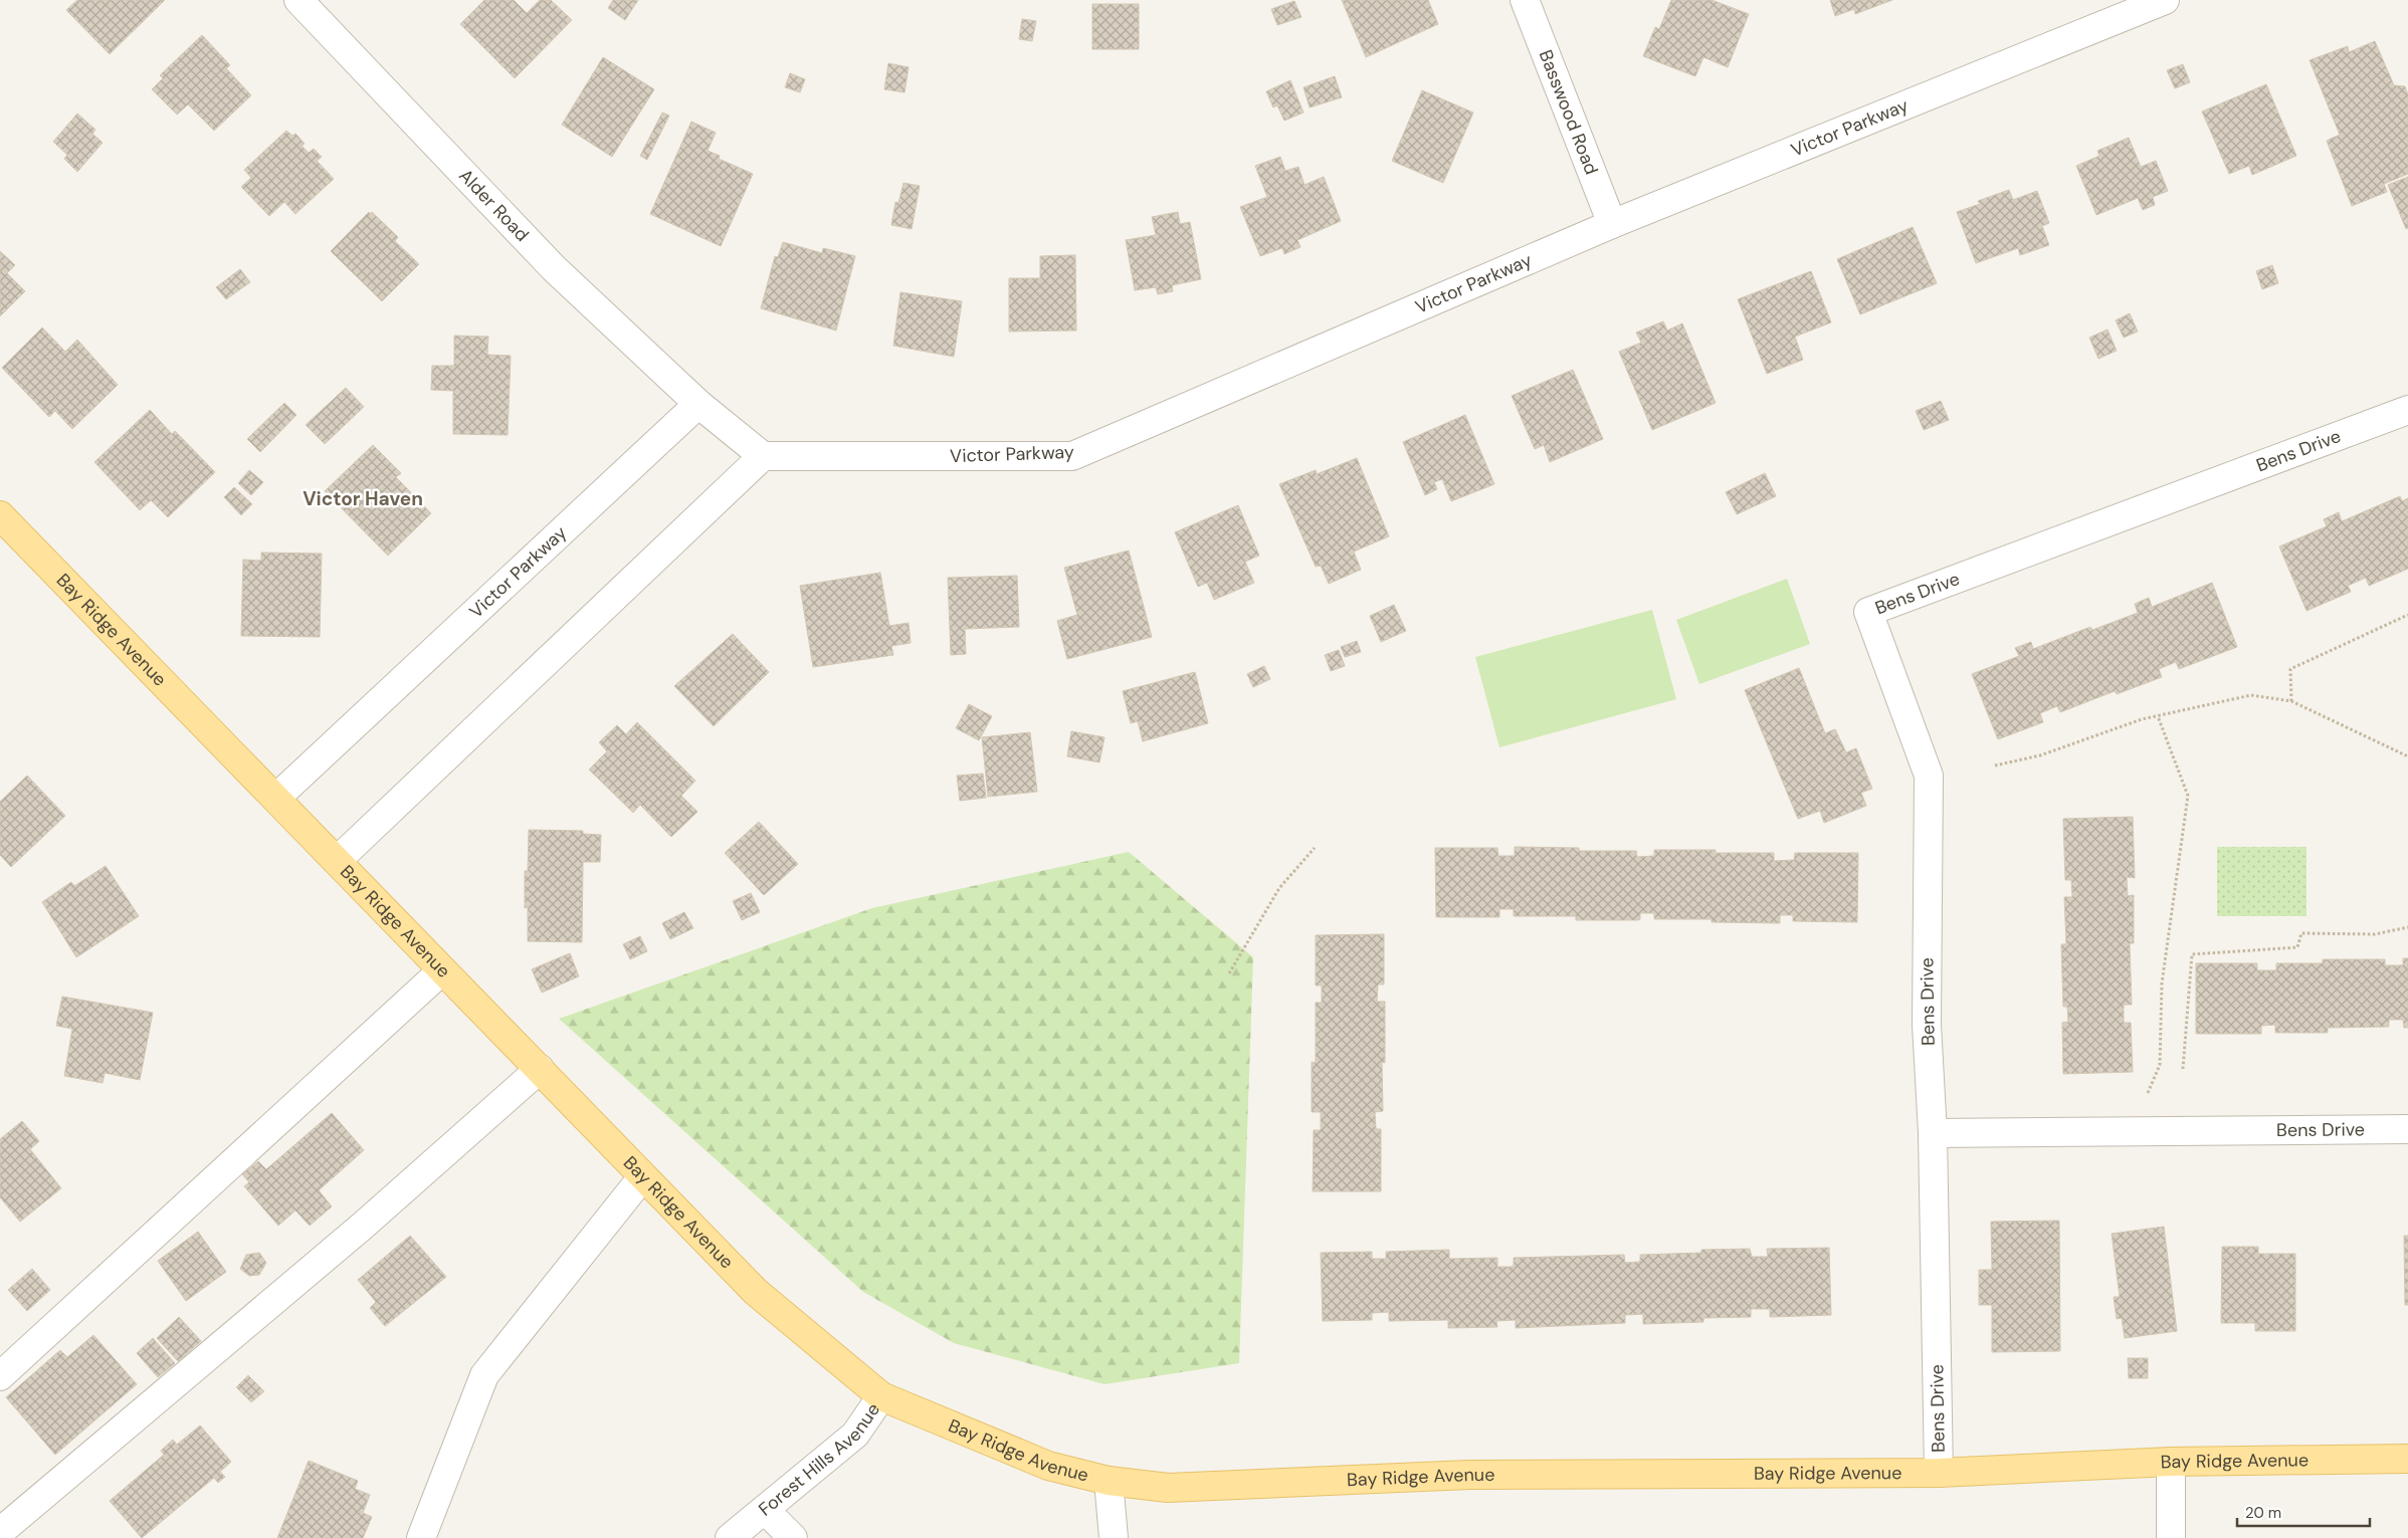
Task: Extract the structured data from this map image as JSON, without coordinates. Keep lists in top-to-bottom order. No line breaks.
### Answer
{"streets":{"main road":["Bay Ridge Avenue"],"street":["Basswood Road","Victor Parkway","Alder Road","Bens Drive","Forest Hills Avenue"]},"crossings":[["Basswood Road","Victor Parkway"],["Victor Parkway","Alder Road"],["Victor Parkway","Bay Ridge Avenue"],["Bens Drive","Bay Ridge Avenue"],["Bay Ridge Avenue","Forest Hills Avenue"]],"districts":["Victor Haven"],"scale_bar":"20 m"}
